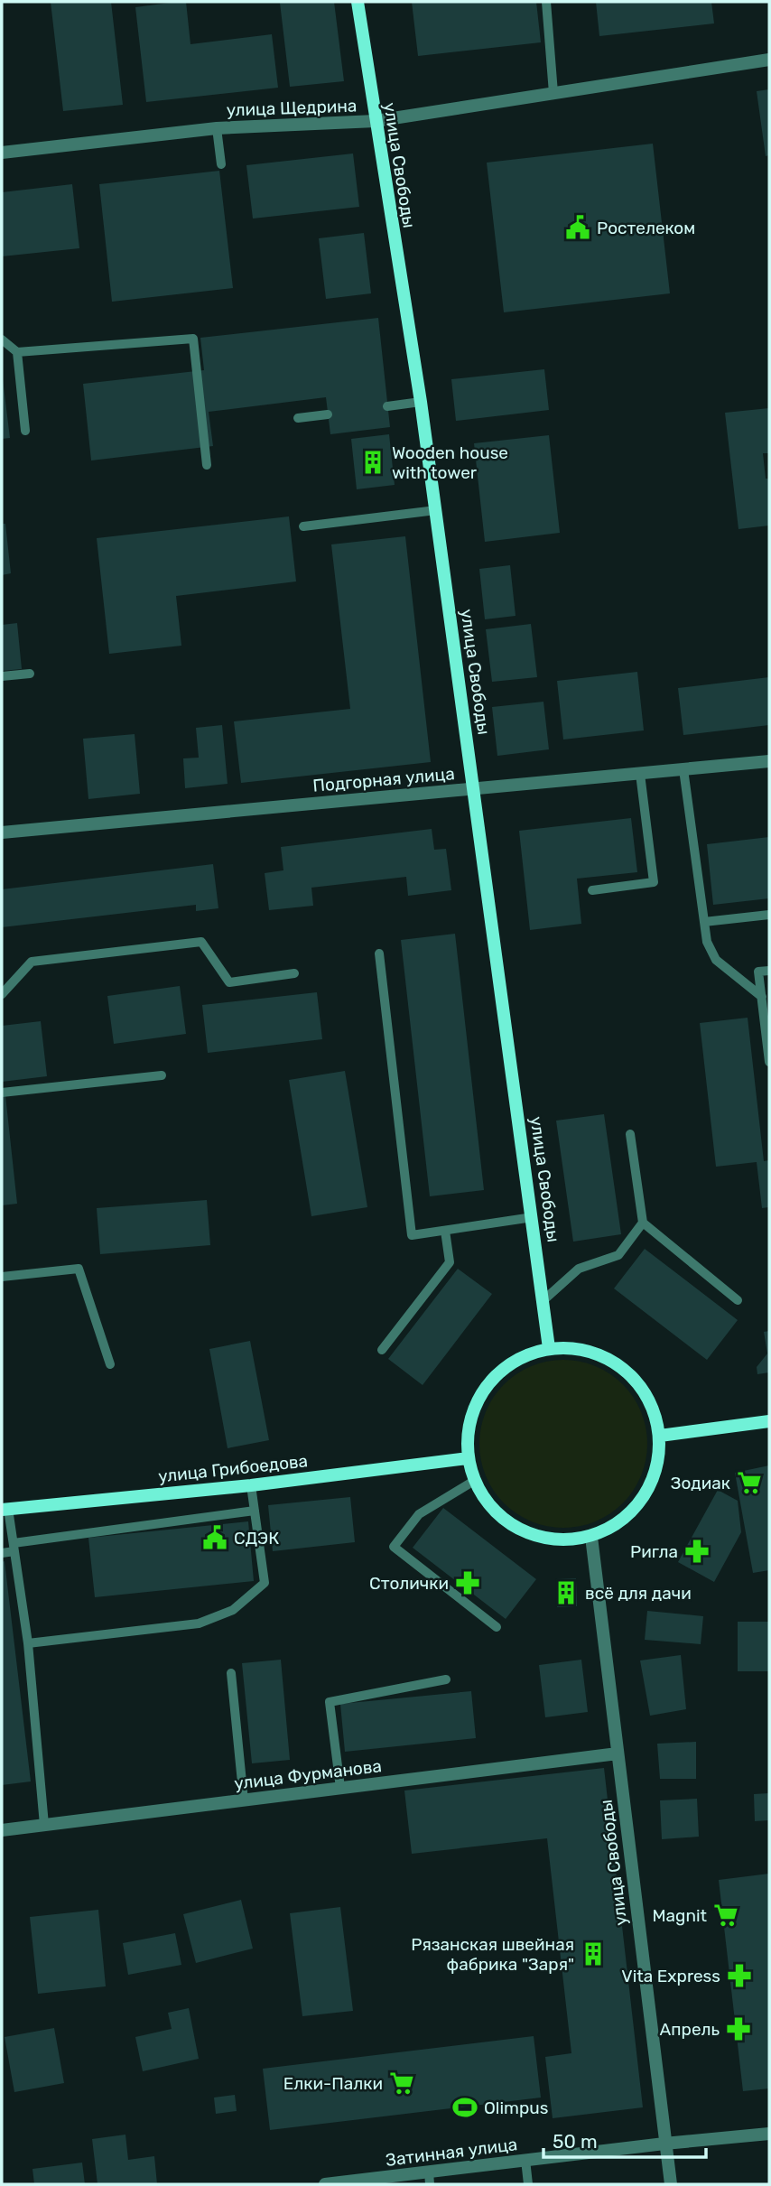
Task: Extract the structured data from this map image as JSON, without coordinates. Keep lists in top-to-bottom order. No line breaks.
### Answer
{"streets":{"street":["улица Щедрина","улица Свободы","Подгорная улица","улица Грибоедова","улица Фурманова","Затинная улица"]},"crossings":[["улица Щедрина","улица Свободы"],["улица Свободы","Подгорная улица"],["улица Свободы","улица Грибоедова"],["улица Свободы","улица Фурманова"],["улица Свободы","Затинная улица"]],"places":{"public building":["Ростелеком","СДЭК"],"building":["Wooden house with tower","всё для дачи","Рязанская швейная фабрика \"Заря\""],"supermarket":["Зодиак","Magnit","Елки-Палки"],"pharmacy":["Ригла","Столички","Vita Express","Апрель"],"sports":["Olimpus"]},"scale_bar":"50 m"}
